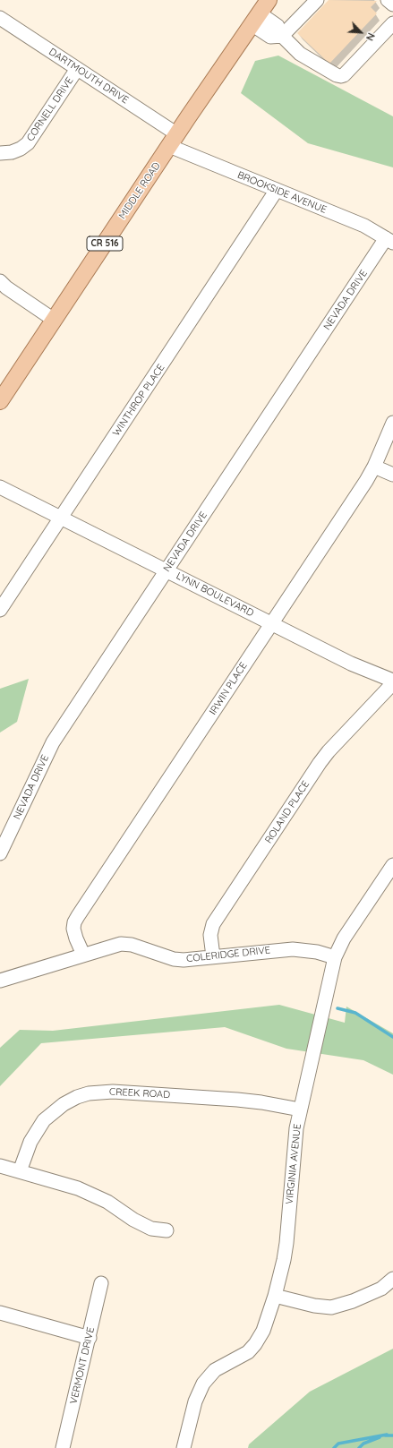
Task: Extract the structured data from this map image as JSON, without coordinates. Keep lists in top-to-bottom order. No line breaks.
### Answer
{"streets":{"main road":["MIDDLE ROAD","CR 516"],"street":["DARTMOUTH DRIVE","CORNELL DRIVE","BROOKSIDE AVENUE","NEVADA DRIVE","WINTHROP PLACE","LYNN BOULEVARD","IRWIN PLACE","ROLAND PLACE","COLERIDGE DRIVE","CREEK ROAD","VIRGINIA AVENUE","VERMONT DRIVE"]},"crossings":[["DARTMOUTH DRIVE","CORNELL DRIVE"],["DARTMOUTH DRIVE","MIDDLE ROAD"],["DARTMOUTH DRIVE","BROOKSIDE AVENUE"],["MIDDLE ROAD","BROOKSIDE AVENUE"],["BROOKSIDE AVENUE","NEVADA DRIVE"],["BROOKSIDE AVENUE","WINTHROP PLACE"],["NEVADA DRIVE","LYNN BOULEVARD"],["WINTHROP PLACE","LYNN BOULEVARD"],["LYNN BOULEVARD","IRWIN PLACE"],["LYNN BOULEVARD","ROLAND PLACE"],["IRWIN PLACE","COLERIDGE DRIVE"],["ROLAND PLACE","COLERIDGE DRIVE"],["COLERIDGE DRIVE","VIRGINIA AVENUE"],["CREEK ROAD","VIRGINIA AVENUE"]],"north":"bottom right"}
